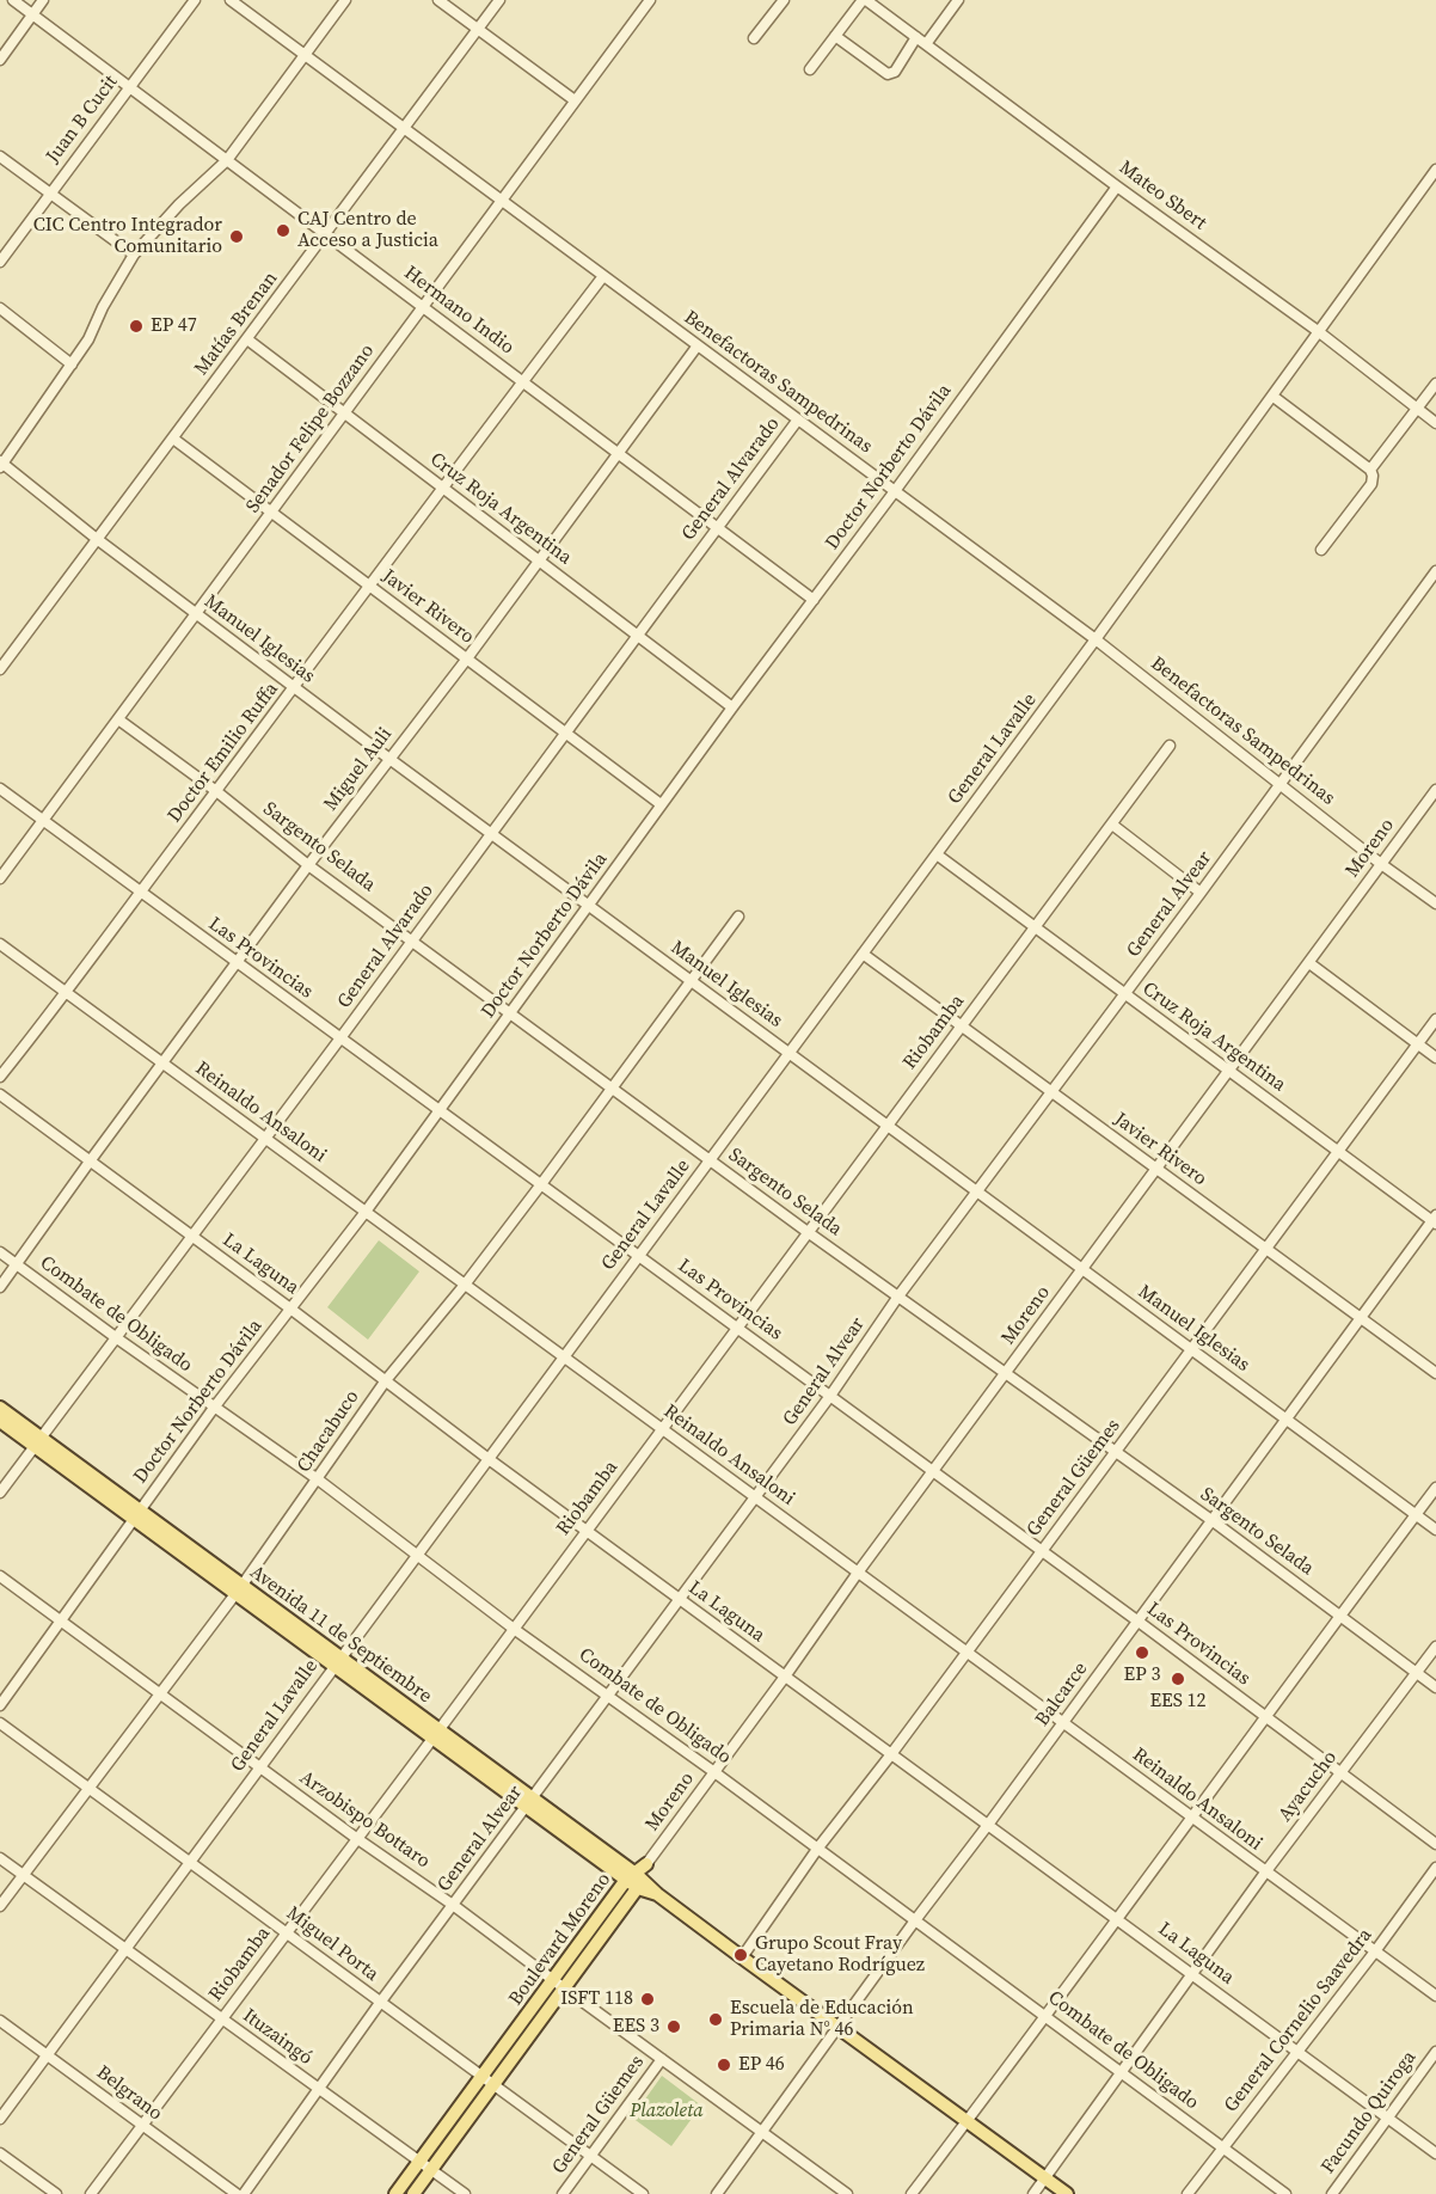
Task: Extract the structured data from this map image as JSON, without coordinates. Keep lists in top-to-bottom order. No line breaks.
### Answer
{"streets":{"main road":["Avenida 11 de Septiembre","Boulevard Moreno"],"street":["Juan B Cucit","Mateo Sbert","Hermano Indio","Matías Brenan","Benefactoras Sampedrinas","Senador Felipe Bozzano","Doctor Norberto Dávila","General Alvarado","Cruz Roja Argentina","Javier Rivero","Manuel Iglesias","General Lavalle","Doctor Emilio Ruffa","Miguel Auli","Sargento Selada","Moreno","General Alvear","Las Provincias","Riobamba","Reinaldo Ansaloni","La Laguna","Combate de Obligado","Chacabuco","General Güemes","Balcarce","Ayacucho","Arzobispo Bottaro","Miguel Porta","General Cornelio Saavedra","Ituzaingó","Belgrano","Facundo Quiroga"]},"crossings":[["Juan B Cucit","Hermano Indio"],["Mateo Sbert","Doctor Norberto Dávila"],["Mateo Sbert","General Lavalle"],["Hermano Indio","Matías Brenan"],["Hermano Indio","Senador Felipe Bozzano"],["Hermano Indio","Doctor Norberto Dávila"],["Hermano Indio","General Alvarado"],["Hermano Indio","Doctor Emilio Ruffa"],["Hermano Indio","Miguel Auli"],["Matías Brenan","Benefactoras Sampedrinas"],["Matías Brenan","Cruz Roja Argentina"],["Matías Brenan","Javier Rivero"],["Matías Brenan","Manuel Iglesias"],["Benefactoras Sampedrinas","Senador Felipe Bozzano"],["Benefactoras Sampedrinas","Doctor Norberto Dávila"],["Benefactoras Sampedrinas","General Alvarado"],["Benefactoras Sampedrinas","General Lavalle"],["Benefactoras Sampedrinas","Doctor Emilio Ruffa"],["Benefactoras Sampedrinas","Miguel Auli"],["Benefactoras Sampedrinas","Moreno"],["Benefactoras Sampedrinas","General Alvear"],["Senador Felipe Bozzano","Cruz Roja Argentina"],["Senador Felipe Bozzano","Javier Rivero"],["Senador Felipe Bozzano","Manuel Iglesias"],["Senador Felipe Bozzano","Sargento Selada"],["Senador Felipe Bozzano","Las Provincias"],["Doctor Norberto Dávila","Cruz Roja Argentina"],["Doctor Norberto Dávila","Javier Rivero"],["Doctor Norberto Dávila","Manuel Iglesias"],["Doctor Norberto Dávila","Sargento Selada"],["Doctor Norberto Dávila","Las Provincias"],["Doctor Norberto Dávila","Reinaldo Ansaloni"],["Doctor Norberto Dávila","La Laguna"],["Doctor Norberto Dávila","Combate de Obligado"],["Doctor Norberto Dávila","Avenida 11 de Septiembre"],["Doctor Norberto Dávila","Arzobispo Bottaro"],["General Alvarado","Cruz Roja Argentina"],["General Alvarado","Javier Rivero"],["General Alvarado","Manuel Iglesias"],["General Alvarado","Sargento Selada"],["General Alvarado","Las Provincias"],["General Alvarado","Reinaldo Ansaloni"],["General Alvarado","La Laguna"],["General Alvarado","Combate de Obligado"],["General Alvarado","Avenida 11 de Septiembre"],["Cruz Roja Argentina","General Lavalle"],["Cruz Roja Argentina","Doctor Emilio Ruffa"],["Cruz Roja Argentina","Miguel Auli"],["Cruz Roja Argentina","Moreno"],["Cruz Roja Argentina","General Alvear"],["Cruz Roja Argentina","Riobamba"],["Cruz Roja Argentina","General Güemes"],["Cruz Roja Argentina","Balcarce"],["Javier Rivero","General Lavalle"],["Javier Rivero","Doctor Emilio Ruffa"],["Javier Rivero","Miguel Auli"],["Javier Rivero","Moreno"],["Javier Rivero","General Alvear"],["Javier Rivero","Riobamba"],["Javier Rivero","General Güemes"],["Javier Rivero","Balcarce"],["Manuel Iglesias","General Lavalle"],["Manuel Iglesias","Doctor Emilio Ruffa"],["Manuel Iglesias","Miguel Auli"],["Manuel Iglesias","Moreno"],["Manuel Iglesias","General Alvear"],["Manuel Iglesias","Riobamba"],["Manuel Iglesias","Chacabuco"],["Manuel Iglesias","General Güemes"],["Manuel Iglesias","Balcarce"],["General Lavalle","Sargento Selada"],["General Lavalle","Las Provincias"],["General Lavalle","Reinaldo Ansaloni"],["General Lavalle","La Laguna"],["General Lavalle","Combate de Obligado"],["General Lavalle","Avenida 11 de Septiembre"],["General Lavalle","Arzobispo Bottaro"],["General Lavalle","Miguel Porta"],["General Lavalle","Ituzaingó"],["General Lavalle","Belgrano"],["Doctor Emilio Ruffa","Sargento Selada"],["Doctor Emilio Ruffa","Las Provincias"],["Doctor Emilio Ruffa","Reinaldo Ansaloni"],["Miguel Auli","Sargento Selada"],["Miguel Auli","Las Provincias"],["Miguel Auli","Reinaldo Ansaloni"],["Miguel Auli","La Laguna"],["Miguel Auli","Combate de Obligado"],["Sargento Selada","Moreno"],["Sargento Selada","General Alvear"],["Sargento Selada","Riobamba"],["Sargento Selada","Chacabuco"],["Sargento Selada","General Güemes"],["Sargento Selada","Balcarce"],["Sargento Selada","Ayacucho"],["Moreno","Las Provincias"],["Moreno","Reinaldo Ansaloni"],["Moreno","La Laguna"],["Moreno","Combate de Obligado"],["Moreno","Boulevard Moreno"],["General Alvear","Las Provincias"],["General Alvear","Reinaldo Ansaloni"],["General Alvear","La Laguna"],["General Alvear","Combate de Obligado"],["General Alvear","Avenida 11 de Septiembre"],["General Alvear","Arzobispo Bottaro"],["General Alvear","Miguel Porta"],["General Alvear","Ituzaingó"],["Las Provincias","Riobamba"],["Las Provincias","Chacabuco"],["Las Provincias","General Güemes"],["Las Provincias","Balcarce"],["Las Provincias","Ayacucho"],["Riobamba","Reinaldo Ansaloni"],["Riobamba","La Laguna"],["Riobamba","Combate de Obligado"],["Riobamba","Avenida 11 de Septiembre"],["Riobamba","Arzobispo Bottaro"],["Riobamba","Miguel Porta"],["Riobamba","Ituzaingó"],["Riobamba","Belgrano"],["Reinaldo Ansaloni","Chacabuco"],["Reinaldo Ansaloni","General Güemes"],["Reinaldo Ansaloni","Balcarce"],["Reinaldo Ansaloni","Ayacucho"],["Reinaldo Ansaloni","General Cornelio Saavedra"],["La Laguna","Chacabuco"],["La Laguna","General Güemes"],["La Laguna","Balcarce"],["La Laguna","Ayacucho"],["La Laguna","General Cornelio Saavedra"],["La Laguna","Facundo Quiroga"],["Combate de Obligado","Chacabuco"],["Combate de Obligado","General Güemes"],["Combate de Obligado","Balcarce"],["Combate de Obligado","Ayacucho"],["Combate de Obligado","General Cornelio Saavedra"],["Chacabuco","Avenida 11 de Septiembre"],["Chacabuco","Arzobispo Bottaro"],["Chacabuco","Miguel Porta"],["Chacabuco","Ituzaingó"],["General Güemes","Avenida 11 de Septiembre"],["General Güemes","Arzobispo Bottaro"],["General Güemes","Miguel Porta"],["Avenida 11 de Septiembre","Balcarce"],["Avenida 11 de Septiembre","Ayacucho"],["Avenida 11 de Septiembre","Boulevard Moreno"],["Balcarce","Arzobispo Bottaro"],["Arzobispo Bottaro","Boulevard Moreno"],["Boulevard Moreno","Miguel Porta"],["Boulevard Moreno","Ituzaingó"]],"parks":["Plazoleta"],"places":["CAJ Centro de Acceso a Justicia","CIC Centro Integrador Comunitario","EP 47","EP 3","EES 12","Grupo Scout Fray Cayetano Rodríguez","ISFT 118","Escuela de Educación Primaria N° 46","EES 3","EP 46"]}
